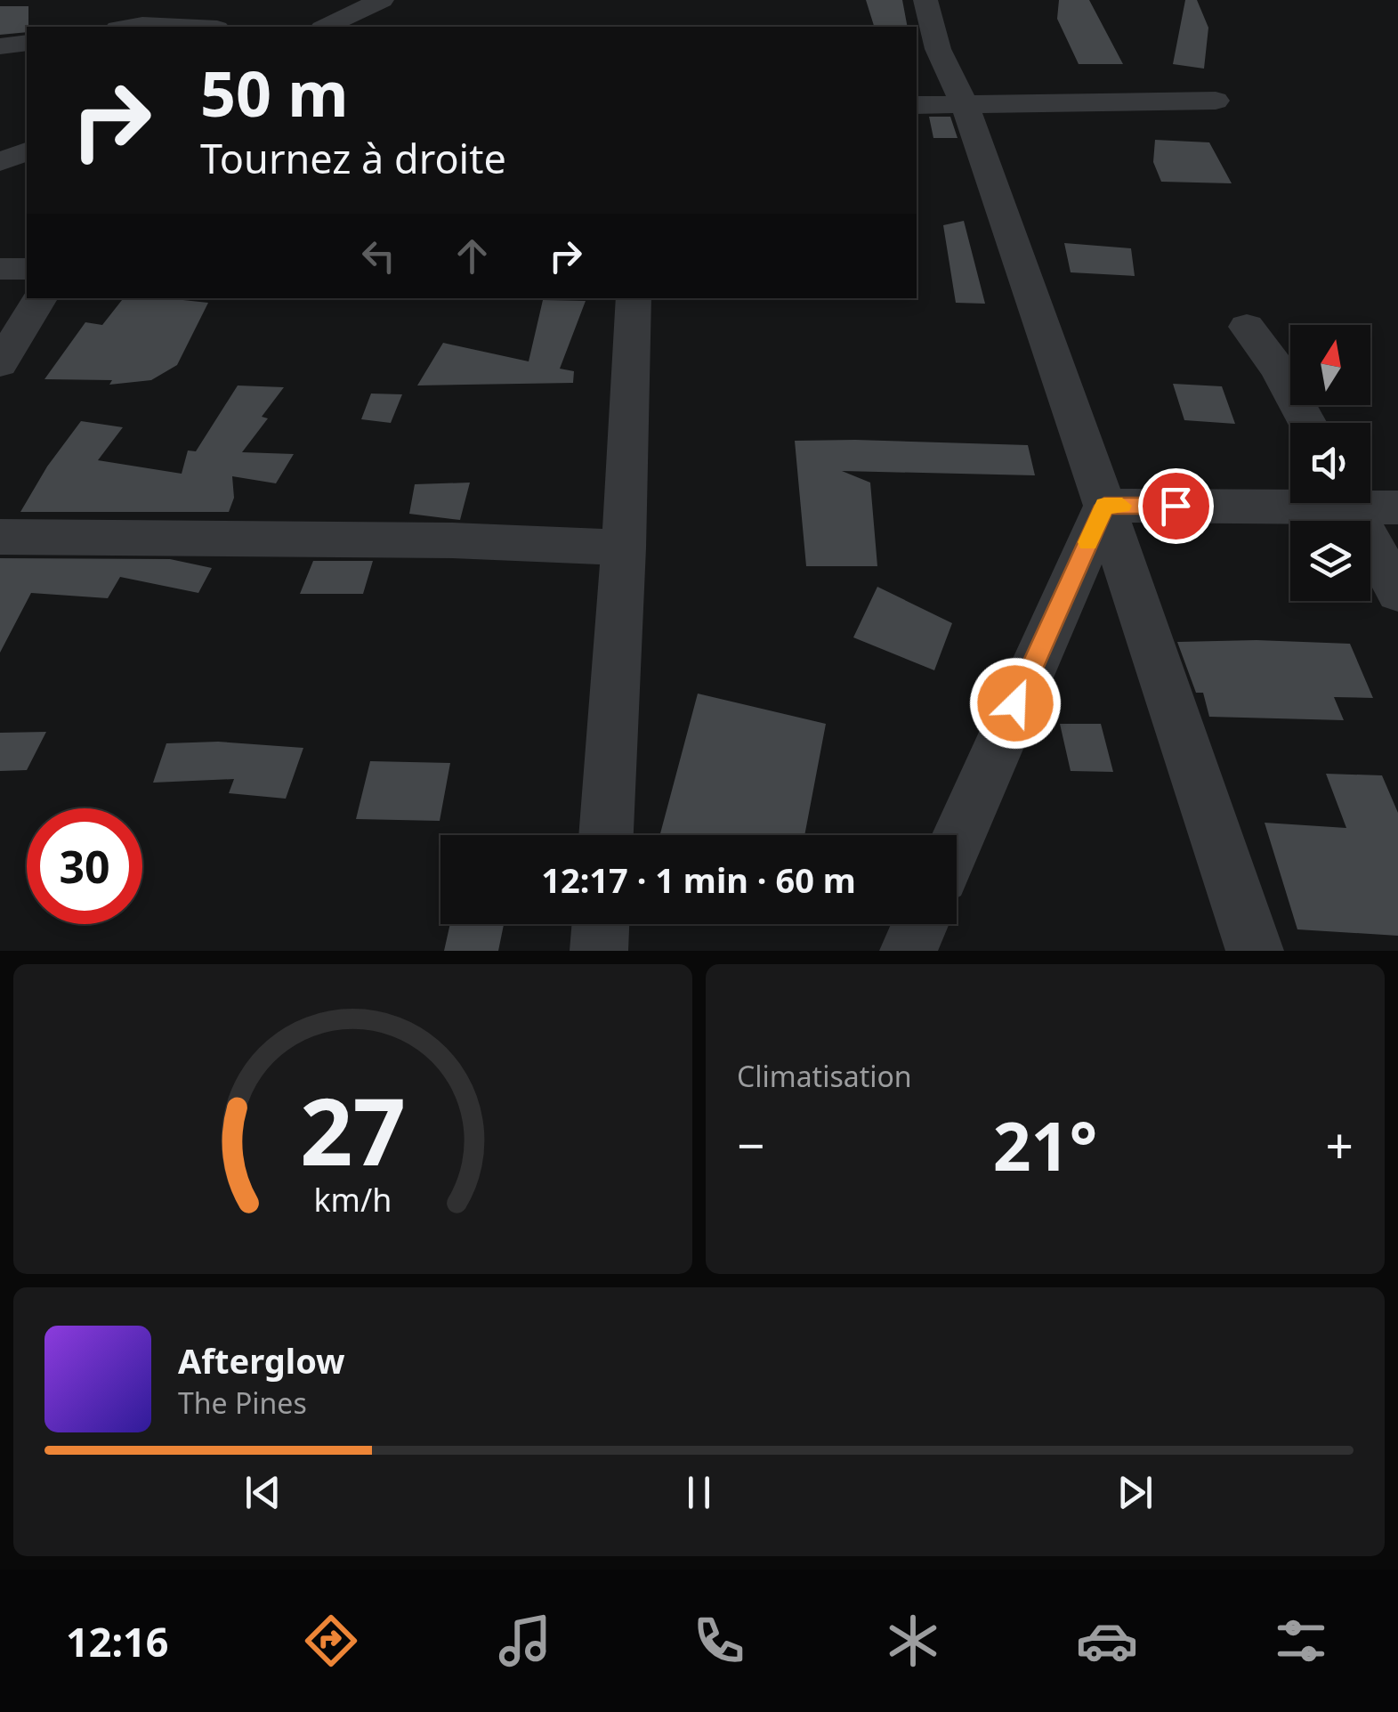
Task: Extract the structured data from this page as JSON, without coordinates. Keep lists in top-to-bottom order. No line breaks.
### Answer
{"north":"top","page":{"turn":["50 m","Tournez à droite"],"limit":"30","trip":"12:17 · 1 min · 60 m","tile":"Climatisation","heat":["−","21°","+"],"song":["Afterglow","The Pines"],"tabs":"12:16","gauge":["27","km/h"]}}
